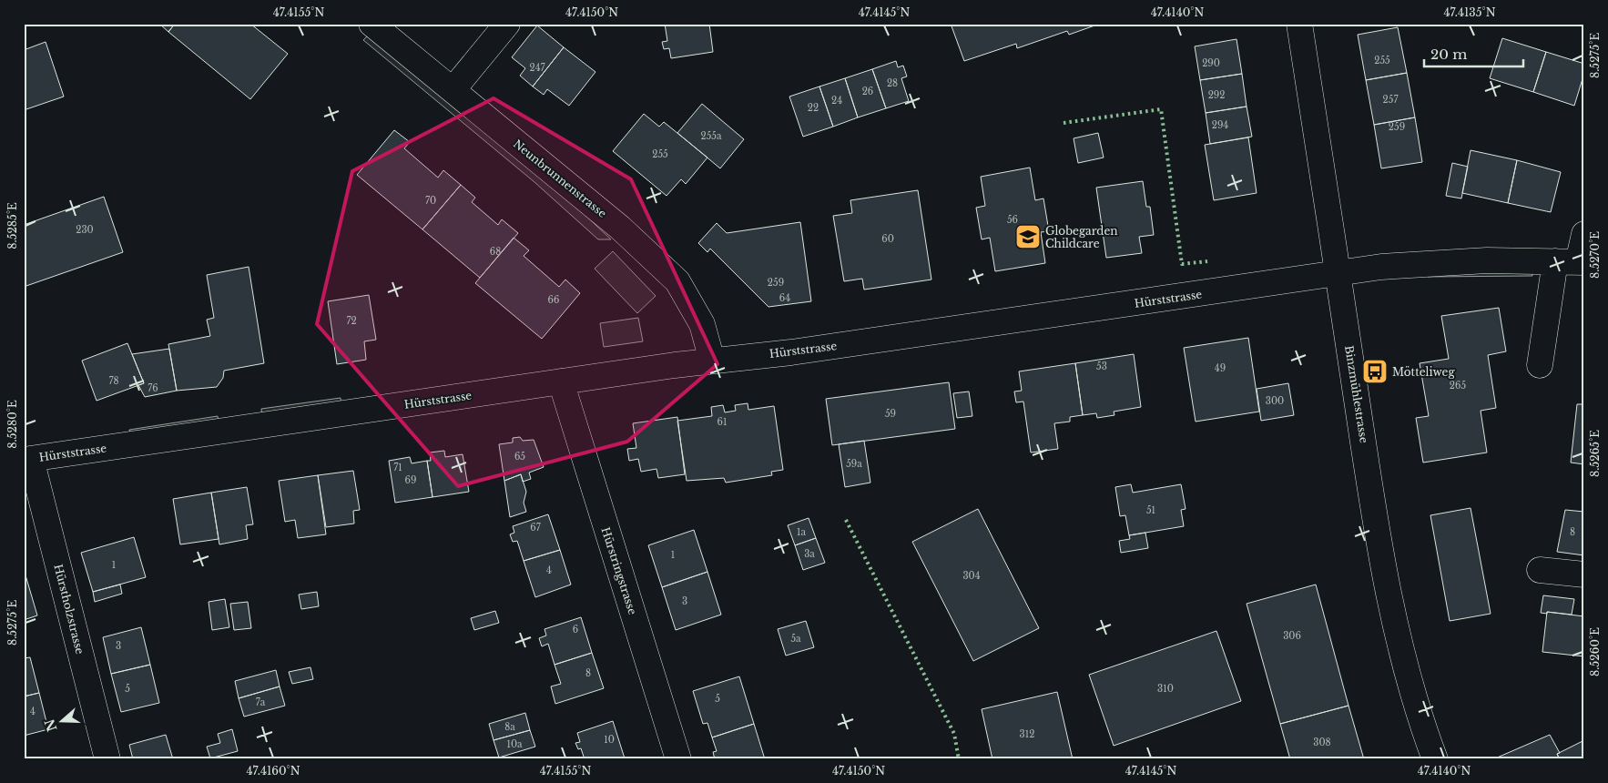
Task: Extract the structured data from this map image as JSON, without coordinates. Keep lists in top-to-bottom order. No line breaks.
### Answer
{"streets":{"street":["Neunbrunnenstrasse","Hürststrasse","Binzmühlestrasse","Hürstringstrasse","Hürstholzstrasse"]},"crossings":[["Neunbrunnenstrasse","Hürststrasse"],["Hürststrasse","Binzmühlestrasse"],["Hürststrasse","Hürstringstrasse"],["Hürststrasse","Hürstholzstrasse"]],"places":{"school or university":["Globegarden Childcare"],"bus stop":["Mötteliweg"]},"house_numbers":["255","290","247","28","26","292","257","24","22","294","259","255a","255","70","56","230","60","68","259","64","66","72","53","49","78","265","76","300","59","61","65","59a","71","69","51","67","1a","8","3a","1","1","4","304","3","6","306","5a","3","8","5","310","5","7a","4","8a","312","10","308","10a"],"scale_bar":"20 m","north":"left","coordinates":["47.4155°N","47.4150°N","47.4145°N","47.4140°N","47.4135°N","8.5275°E","8.5285°E","8.5270°E","8.5280°E","8.5265°E","8.5260°E","47.4160°N"]}
